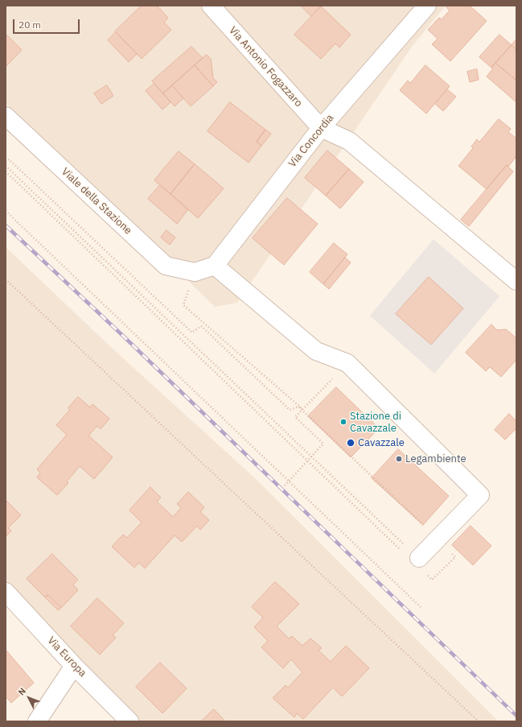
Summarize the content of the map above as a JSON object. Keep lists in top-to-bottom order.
{
  "streets": {
    "street": [
      "Via Antonio Fogazzaro",
      "Via Concordia",
      "Viale della Stazione",
      "Via Europa"
    ]
  },
  "crossings": [
    ["Via Antonio Fogazzaro", "Via Concordia"]
  ],
  "places": ["Stazione di Cavazzale", "Cavazzale", "Legambiente"],
  "scale_bar": "20 m",
  "north": "top left"
}
